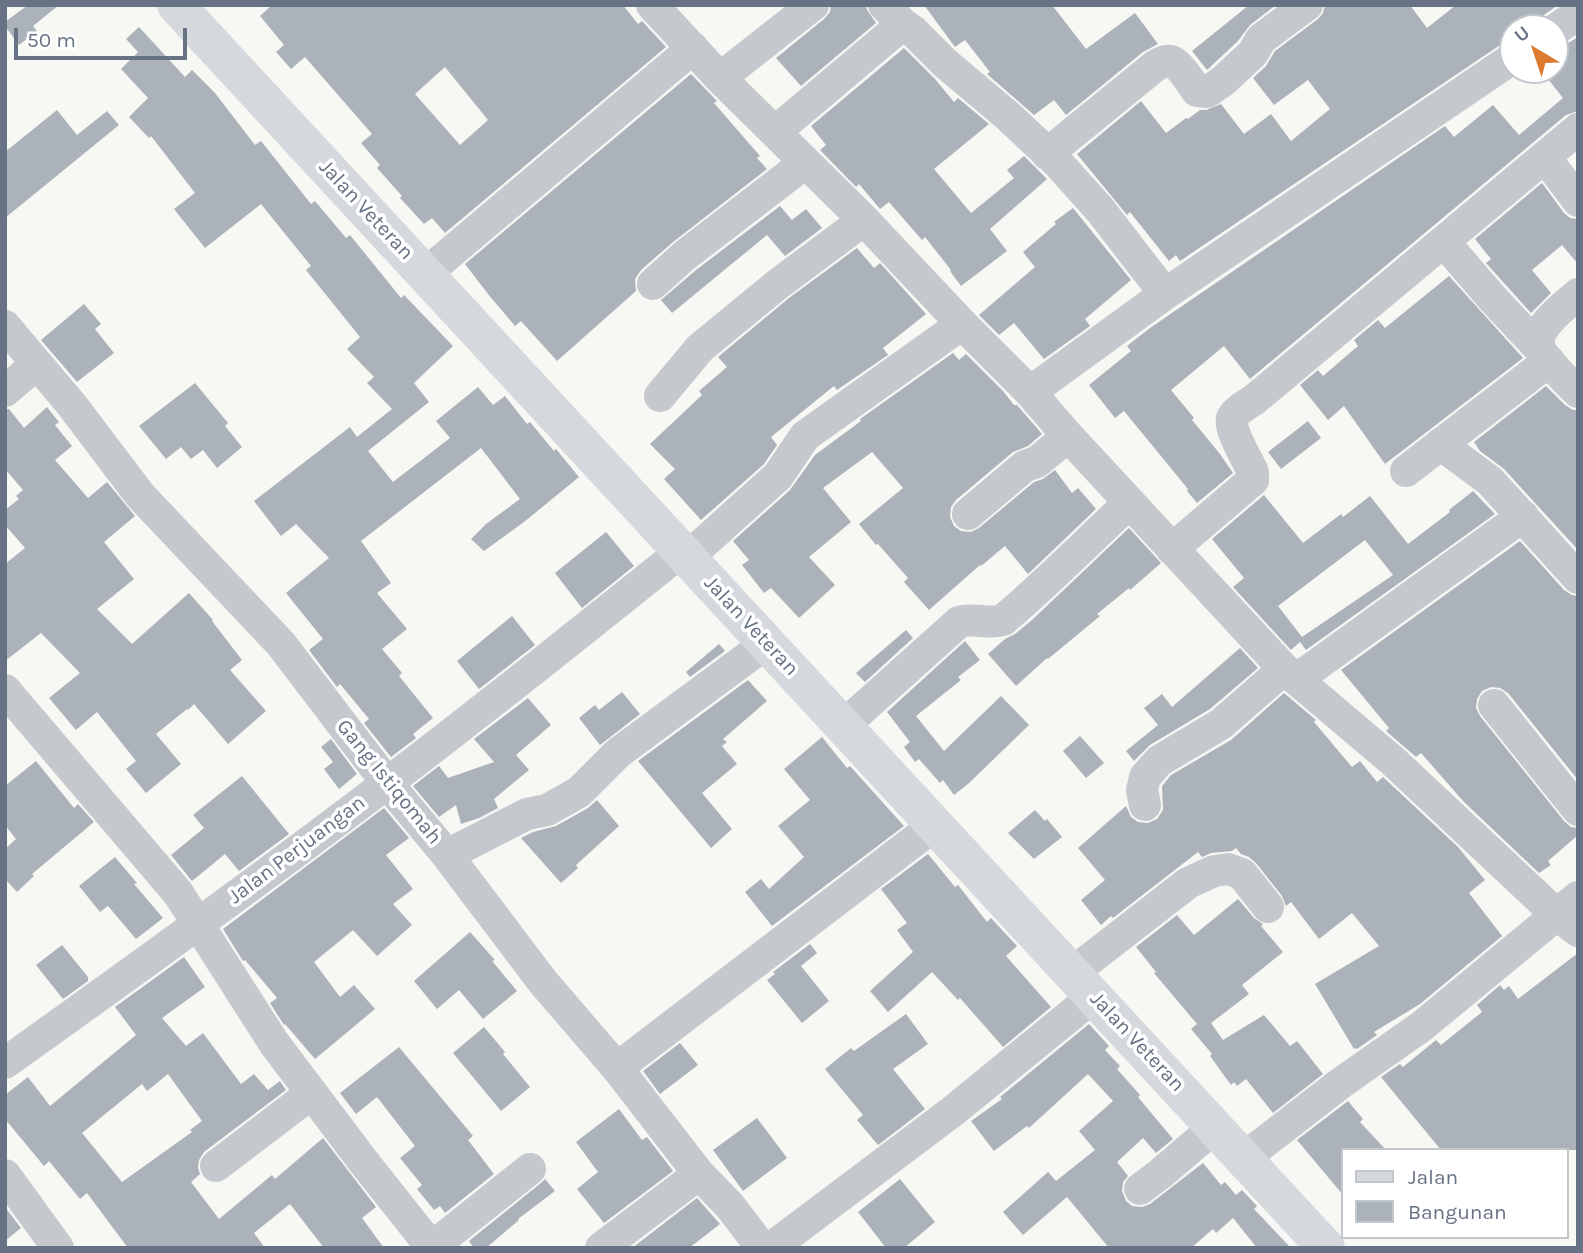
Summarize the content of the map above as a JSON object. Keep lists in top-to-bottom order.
{
  "streets": {
    "main road": ["Jalan Veteran"],
    "street": ["Gang Istiqomah", "Jalan Perjuangan"]
  },
  "crossings": [
    ["Jalan Veteran", "Jalan Perjuangan"],
    ["Gang Istiqomah", "Jalan Perjuangan"]
  ],
  "legend": ["Jalan", "Bangunan"],
  "scale_bar": "50 m",
  "north": "top left"
}
